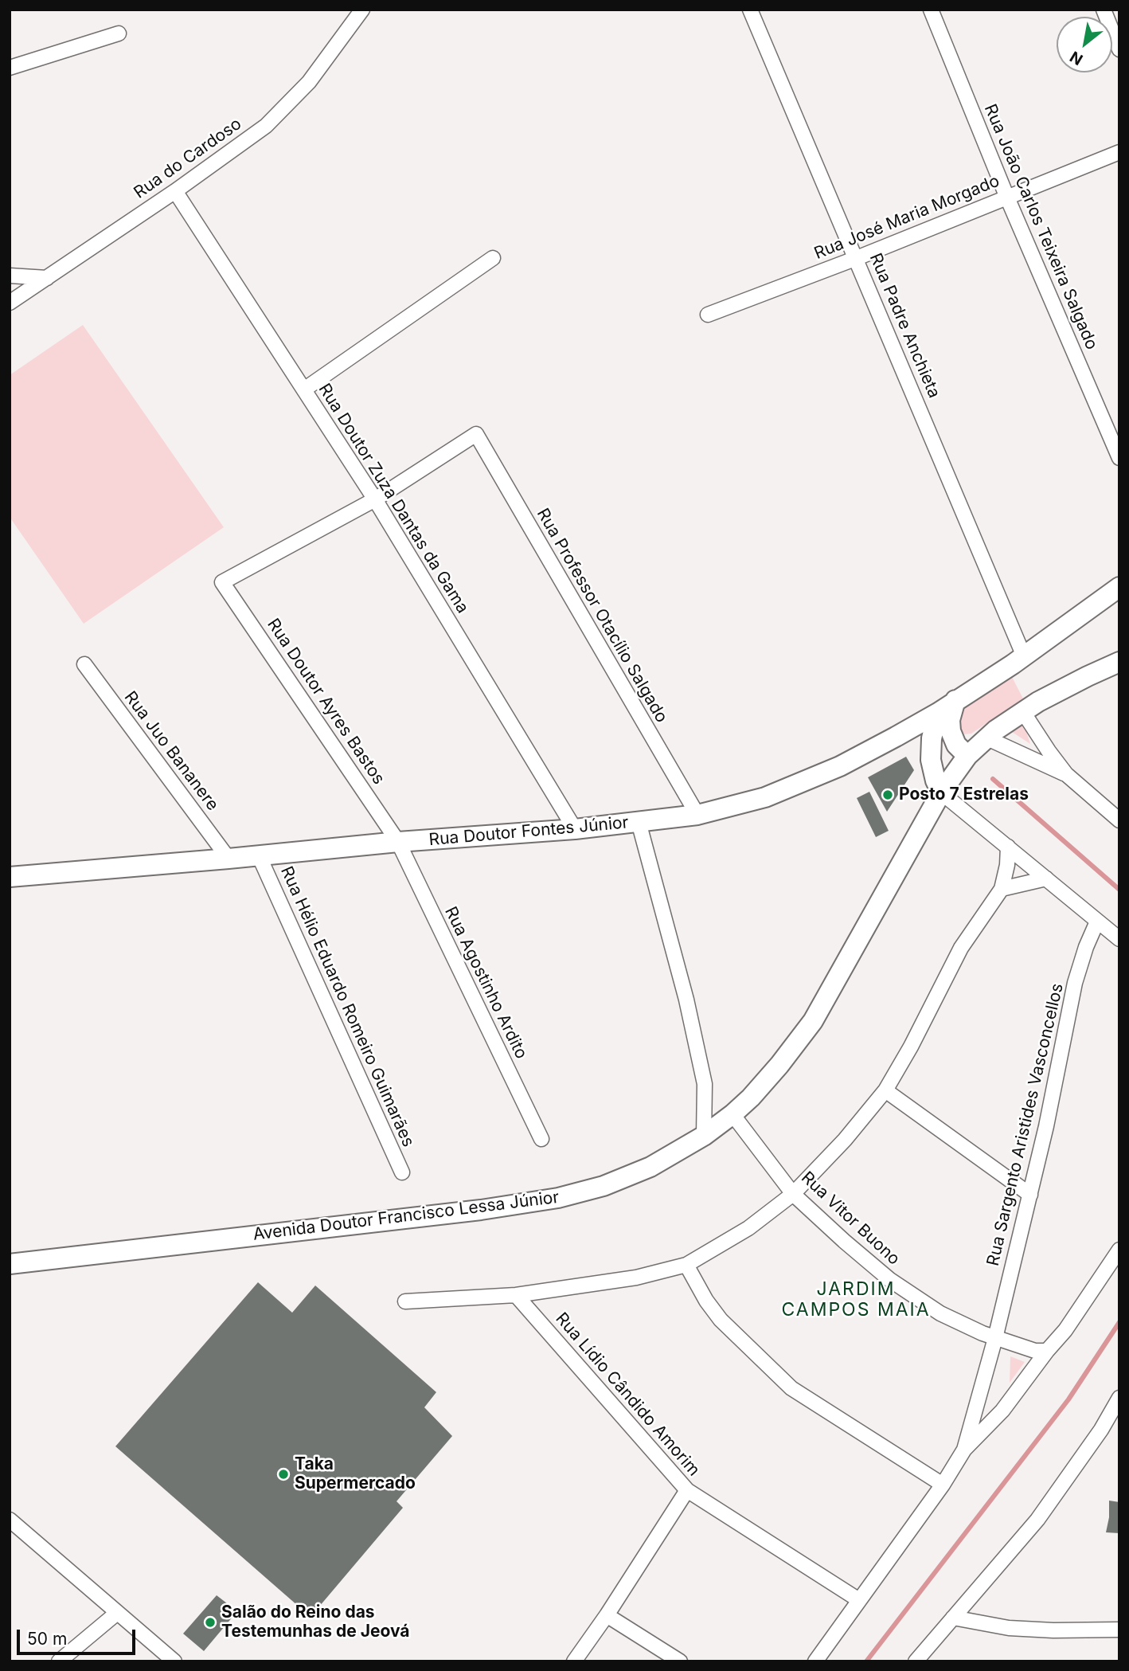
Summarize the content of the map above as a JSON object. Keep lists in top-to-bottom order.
{
  "streets": {
    "street": [
      "Rua do Cardoso",
      "Rua José Maria Morgado",
      "Rua João Carlos Teixeira Salgado",
      "Rua Padre Anchieta",
      "Rua Doutor Zuza Dantas da Gama",
      "Rua Professor Otacílio Salgado",
      "Rua Doutor Ayres Bastos",
      "Rua Juo Bananere",
      "Rua Doutor Fontes Júnior",
      "Rua Agostinho Ardito",
      "Rua Hélio Eduardo Romeiro Guimarães",
      "Rua Sargento Aristides Vasconcellos",
      "Avenida Doutor Francisco Lessa Júnior",
      "Rua Vitor Buono",
      "Rua Lídio Cândido Amorim"
    ]
  },
  "crossings": [
    ["Rua do Cardoso", "Rua Doutor Zuza Dantas da Gama"],
    ["Rua José Maria Morgado", "Rua João Carlos Teixeira Salgado"],
    ["Rua José Maria Morgado", "Rua Padre Anchieta"],
    ["Rua Padre Anchieta", "Rua Doutor Fontes Júnior"],
    ["Rua Doutor Zuza Dantas da Gama", "Rua Professor Otacílio Salgado"],
    ["Rua Doutor Zuza Dantas da Gama", "Rua Doutor Ayres Bastos"],
    ["Rua Doutor Zuza Dantas da Gama", "Rua Doutor Fontes Júnior"],
    ["Rua Professor Otacílio Salgado", "Rua Doutor Ayres Bastos"],
    ["Rua Professor Otacílio Salgado", "Rua Doutor Fontes Júnior"],
    ["Rua Doutor Ayres Bastos", "Rua Doutor Fontes Júnior"],
    ["Rua Doutor Ayres Bastos", "Rua Agostinho Ardito"],
    ["Rua Juo Bananere", "Rua Doutor Fontes Júnior"],
    ["Rua Doutor Fontes Júnior", "Rua Agostinho Ardito"],
    ["Rua Doutor Fontes Júnior", "Rua Hélio Eduardo Romeiro Guimarães"],
    ["Rua Sargento Aristides Vasconcellos", "Rua Vitor Buono"],
    ["Rua Sargento Aristides Vasconcellos", "Rua Lídio Cândido Amorim"],
    ["Avenida Doutor Francisco Lessa Júnior", "Rua Vitor Buono"]
  ],
  "districts": ["JARDIM CAMPOS MAIA"],
  "places": ["Posto 7 Estrelas", "Taka Supermercado", "Salão do Reino das Testemunhas de Jeová"],
  "scale_bar": "50 m",
  "north": "bottom left"
}
